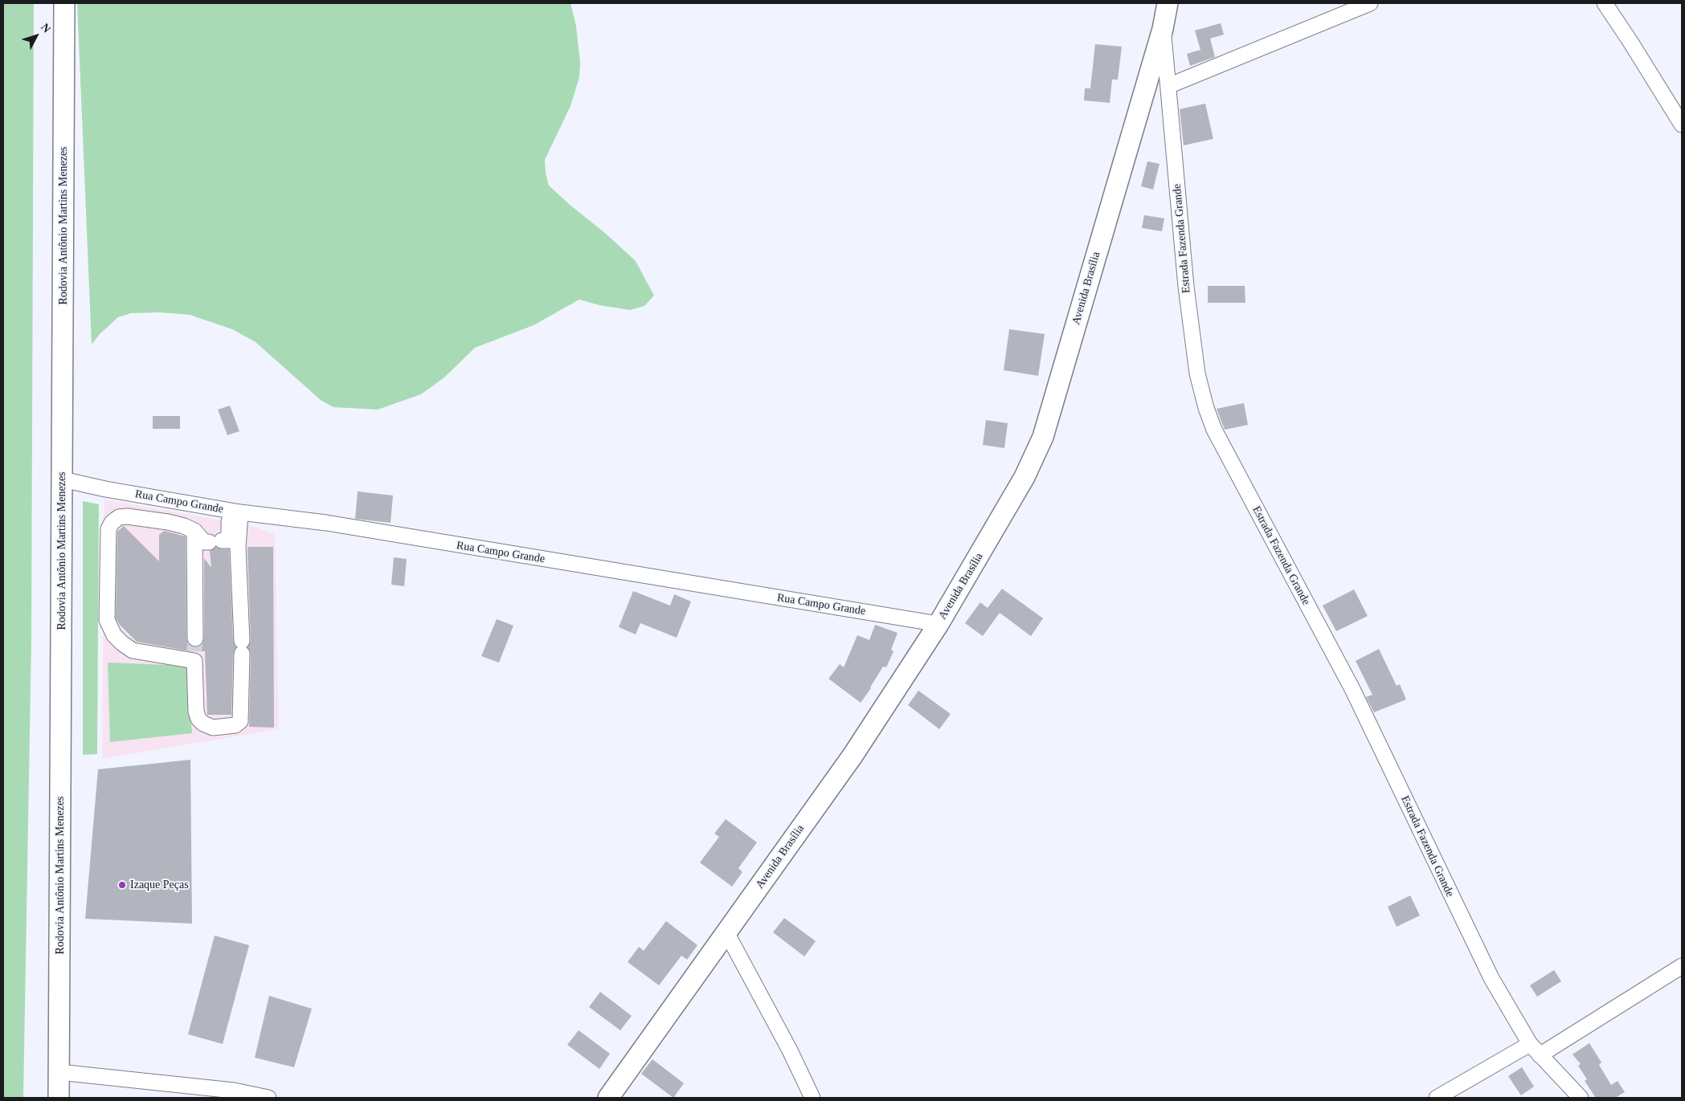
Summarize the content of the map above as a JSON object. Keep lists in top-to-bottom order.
{
  "streets": {
    "main road": ["Rodovia Antônio Martins Menezes", "Avenida Brasília"],
    "street": ["Estrada Fazenda Grande", "Rua Campo Grande"]
  },
  "crossings": [
    ["Rodovia Antônio Martins Menezes", "Rua Campo Grande"],
    ["Estrada Fazenda Grande", "Avenida Brasília"],
    ["Avenida Brasília", "Rua Campo Grande"]
  ],
  "places": ["Izaque Peças"],
  "north": "top right"
}
